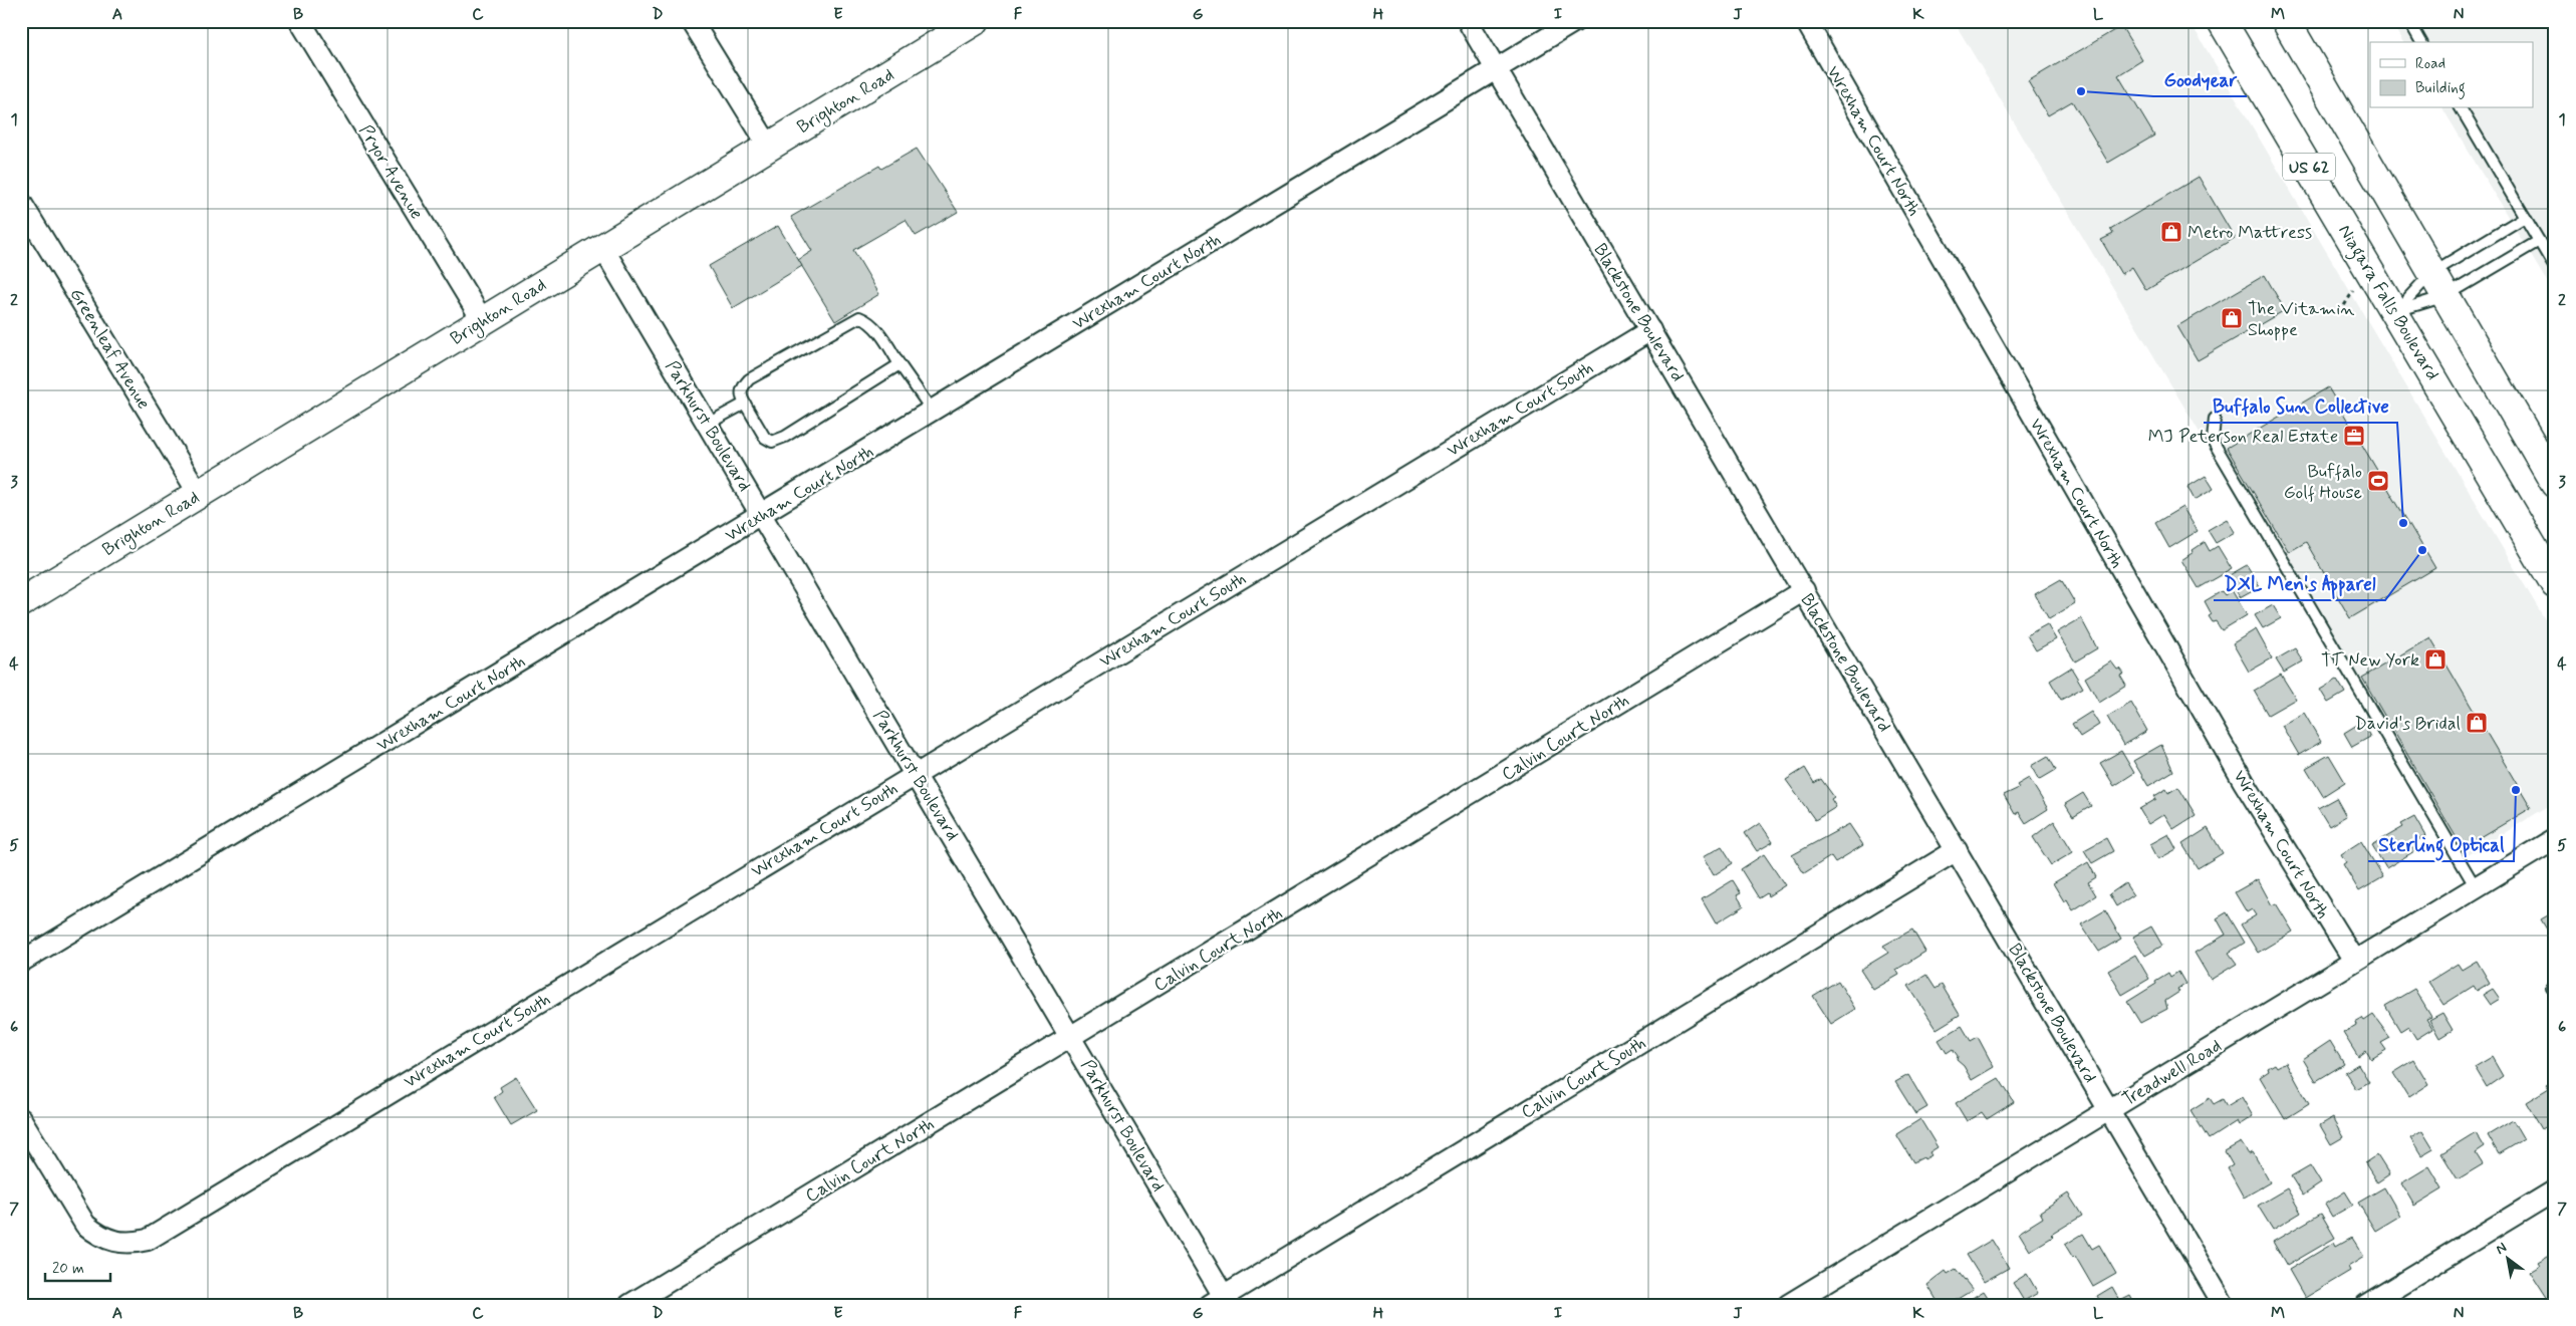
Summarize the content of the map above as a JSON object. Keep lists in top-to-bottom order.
{
  "streets": {
    "main road": ["Brighton Road", "US 62", "Niagara Falls Boulevard"],
    "street": [
      "Wrexham Court North",
      "Pryor Avenue",
      "Blackstone Boulevard",
      "Greenleaf Avenue",
      "Wrexham Court South",
      "Parkhurst Boulevard",
      "Calvin Court North",
      "Treadwell Road",
      "Calvin Court South"
    ]
  },
  "crossings": [
    ["Brighton Road", "Pryor Avenue"],
    ["Brighton Road", "Greenleaf Avenue"],
    ["Brighton Road", "Parkhurst Boulevard"],
    ["Wrexham Court North", "Blackstone Boulevard"],
    ["Wrexham Court North", "Parkhurst Boulevard"],
    ["Wrexham Court North", "Treadwell Road"],
    ["Blackstone Boulevard", "Wrexham Court South"],
    ["Blackstone Boulevard", "Calvin Court North"],
    ["Blackstone Boulevard", "Treadwell Road"],
    ["Blackstone Boulevard", "Calvin Court South"],
    ["Wrexham Court South", "Parkhurst Boulevard"],
    ["Parkhurst Boulevard", "Calvin Court North"],
    ["Parkhurst Boulevard", "Calvin Court South"]
  ],
  "places": {
    "other": [
      "Goodyear",
      "Buffalo Sun Collective",
      "DXL Men's Apparel",
      "Sterling Optical"
    ],
    "shop": [
      "Metro Mattress",
      "The Vitamin Shoppe",
      "TT New York",
      "David's Bridal"
    ],
    "office": ["MJ Peterson Real Estate"],
    "sports": ["Buffalo Golf House"]
  },
  "legend": ["Road", "Building"],
  "scale_bar": "20 m",
  "north": "top left",
  "grid": {
    "columns": [
      "A",
      "B",
      "C",
      "D",
      "E",
      "F",
      "G",
      "H",
      "I",
      "J",
      "K",
      "L",
      "M",
      "N"
    ],
    "rows": [
      "1",
      "2",
      "3",
      "4",
      "5",
      "6",
      "7"
    ]
  }
}
